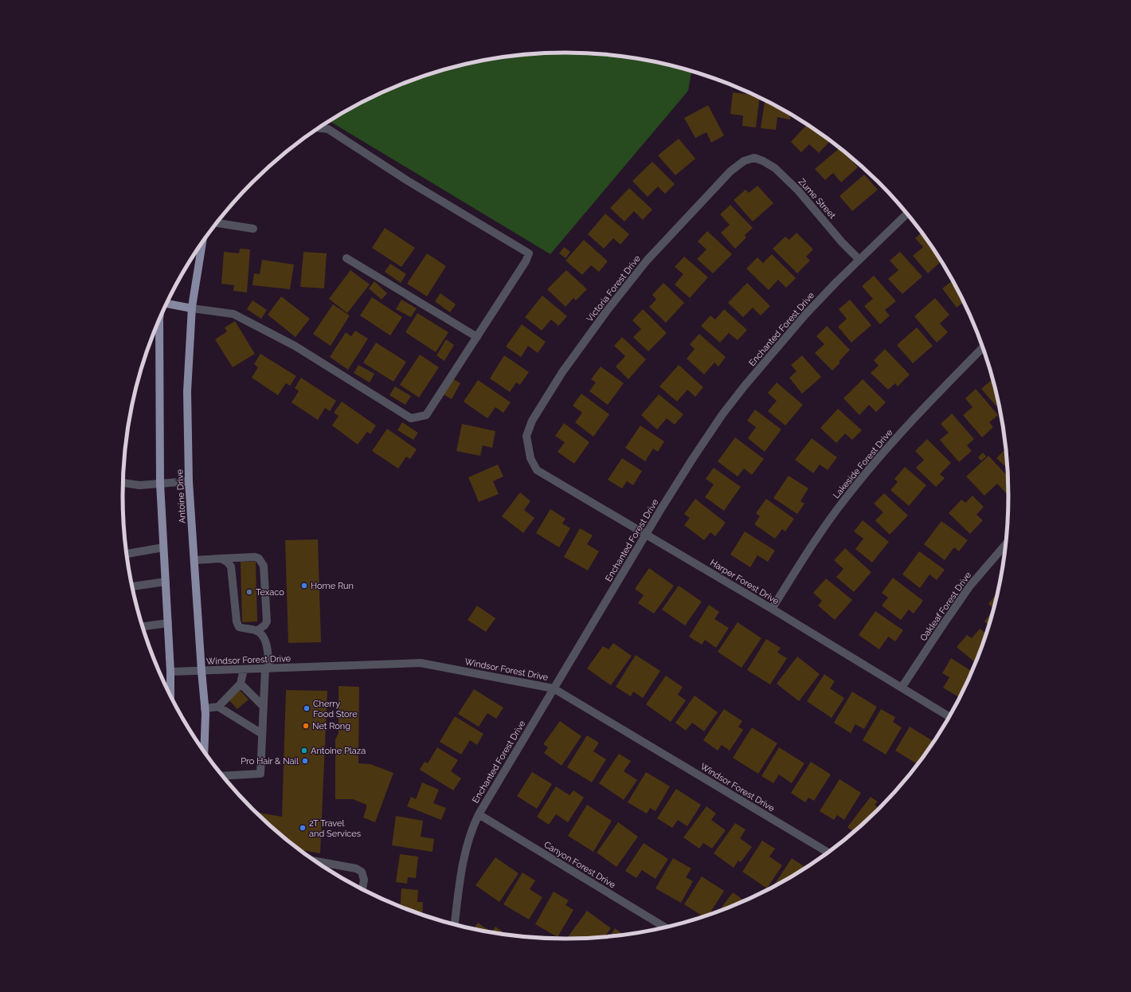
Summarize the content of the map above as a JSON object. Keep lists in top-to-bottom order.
{
  "streets": {
    "main road": ["Antoine Drive"],
    "street": [
      "Zume Street",
      "Victoria Forest Drive",
      "Enchanted Forest Drive",
      "Lakeside Forest Drive",
      "Harper Forest Drive",
      "Oakleaf Forest Drive",
      "Windsor Forest Drive",
      "Canyon Forest Drive"
    ]
  },
  "crossings": [
    ["Zume Street", "Victoria Forest Drive"],
    ["Zume Street", "Enchanted Forest Drive"],
    ["Victoria Forest Drive", "Harper Forest Drive"],
    ["Enchanted Forest Drive", "Harper Forest Drive"],
    ["Enchanted Forest Drive", "Windsor Forest Drive"],
    ["Enchanted Forest Drive", "Canyon Forest Drive"],
    ["Lakeside Forest Drive", "Harper Forest Drive"],
    ["Antoine Drive", "Windsor Forest Drive"],
    ["Harper Forest Drive", "Oakleaf Forest Drive"]
  ],
  "places": [
    "Home Run",
    "Texaco",
    "Cherry Food Store",
    "Net Rong",
    "Antoine Plaza",
    "Pro Hair & Nail",
    "2T Travel and Services"
  ]
}
